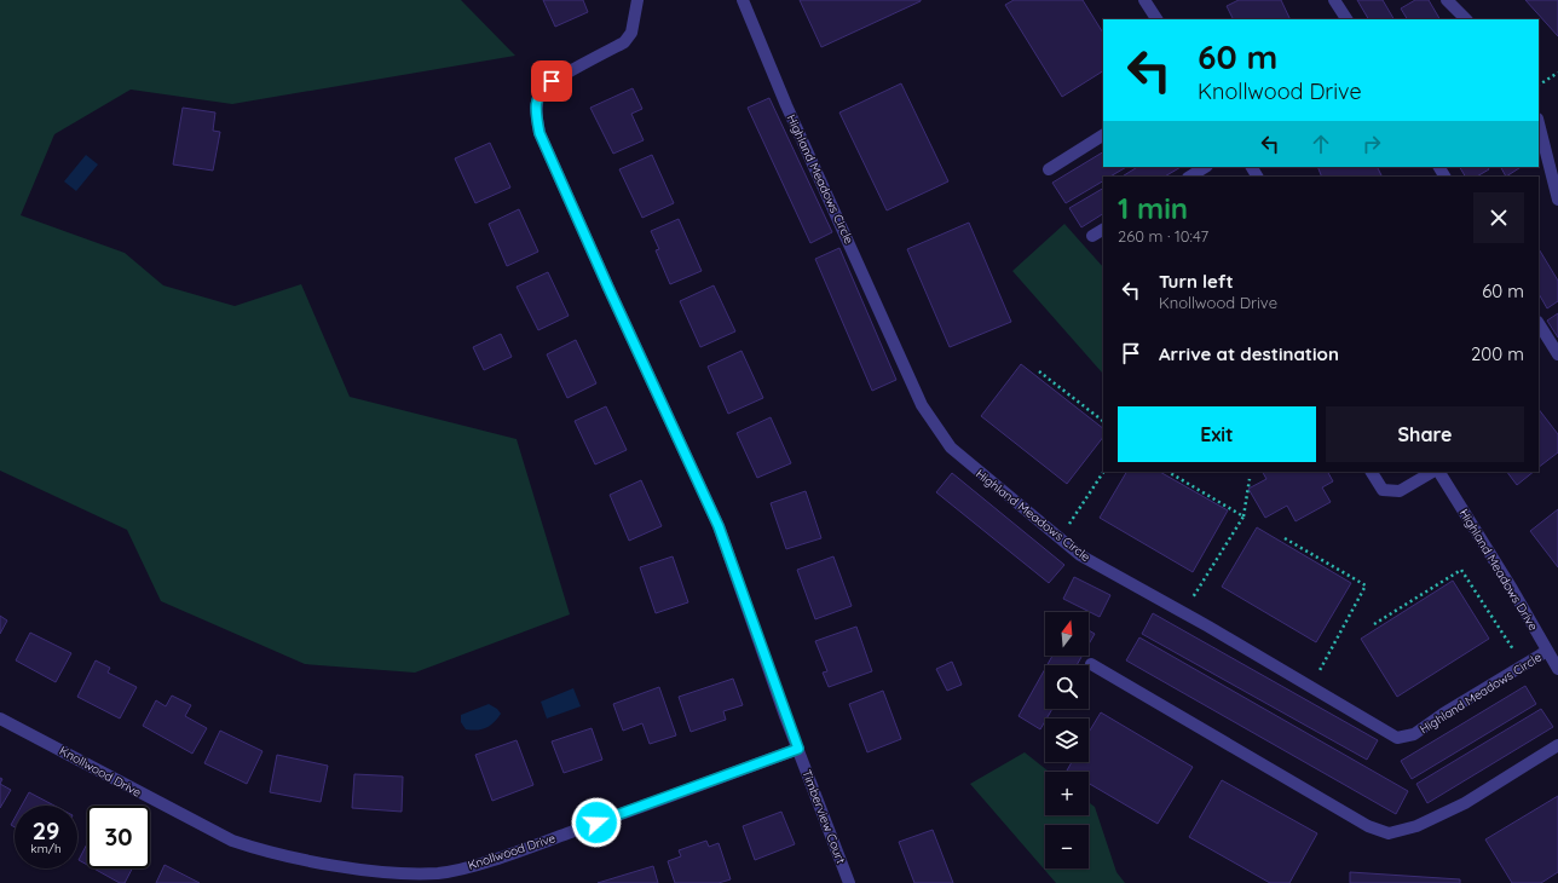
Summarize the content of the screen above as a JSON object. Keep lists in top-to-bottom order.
{
  "streets": {
    "street": [
      "Highland Meadows Circle",
      "Highland Meadows Drive",
      "Knollwood Drive",
      "Timberview Court"
    ]
  },
  "crossings": [
    ["Highland Meadows Circle", "Highland Meadows Drive"],
    ["Knollwood Drive", "Timberview Court"]
  ],
  "north": "top",
  "page": {
    "turn": ["60 m", "Knollwood Drive"],
    "heading": ["1 min", "260 m · 10:47"],
    "list": [
      {
        "name": "Turn left",
        "note": "Knollwood Drive",
        "value": "60 m"
      },
      {
        "name": "Arrive at destination",
        "value": "200 m"
      }
    ],
    "buttons": ["Exit", "Share"],
    "map_buttons": ["+", "−"],
    "speed": "29 km/h",
    "limit": "30"
  }
}
